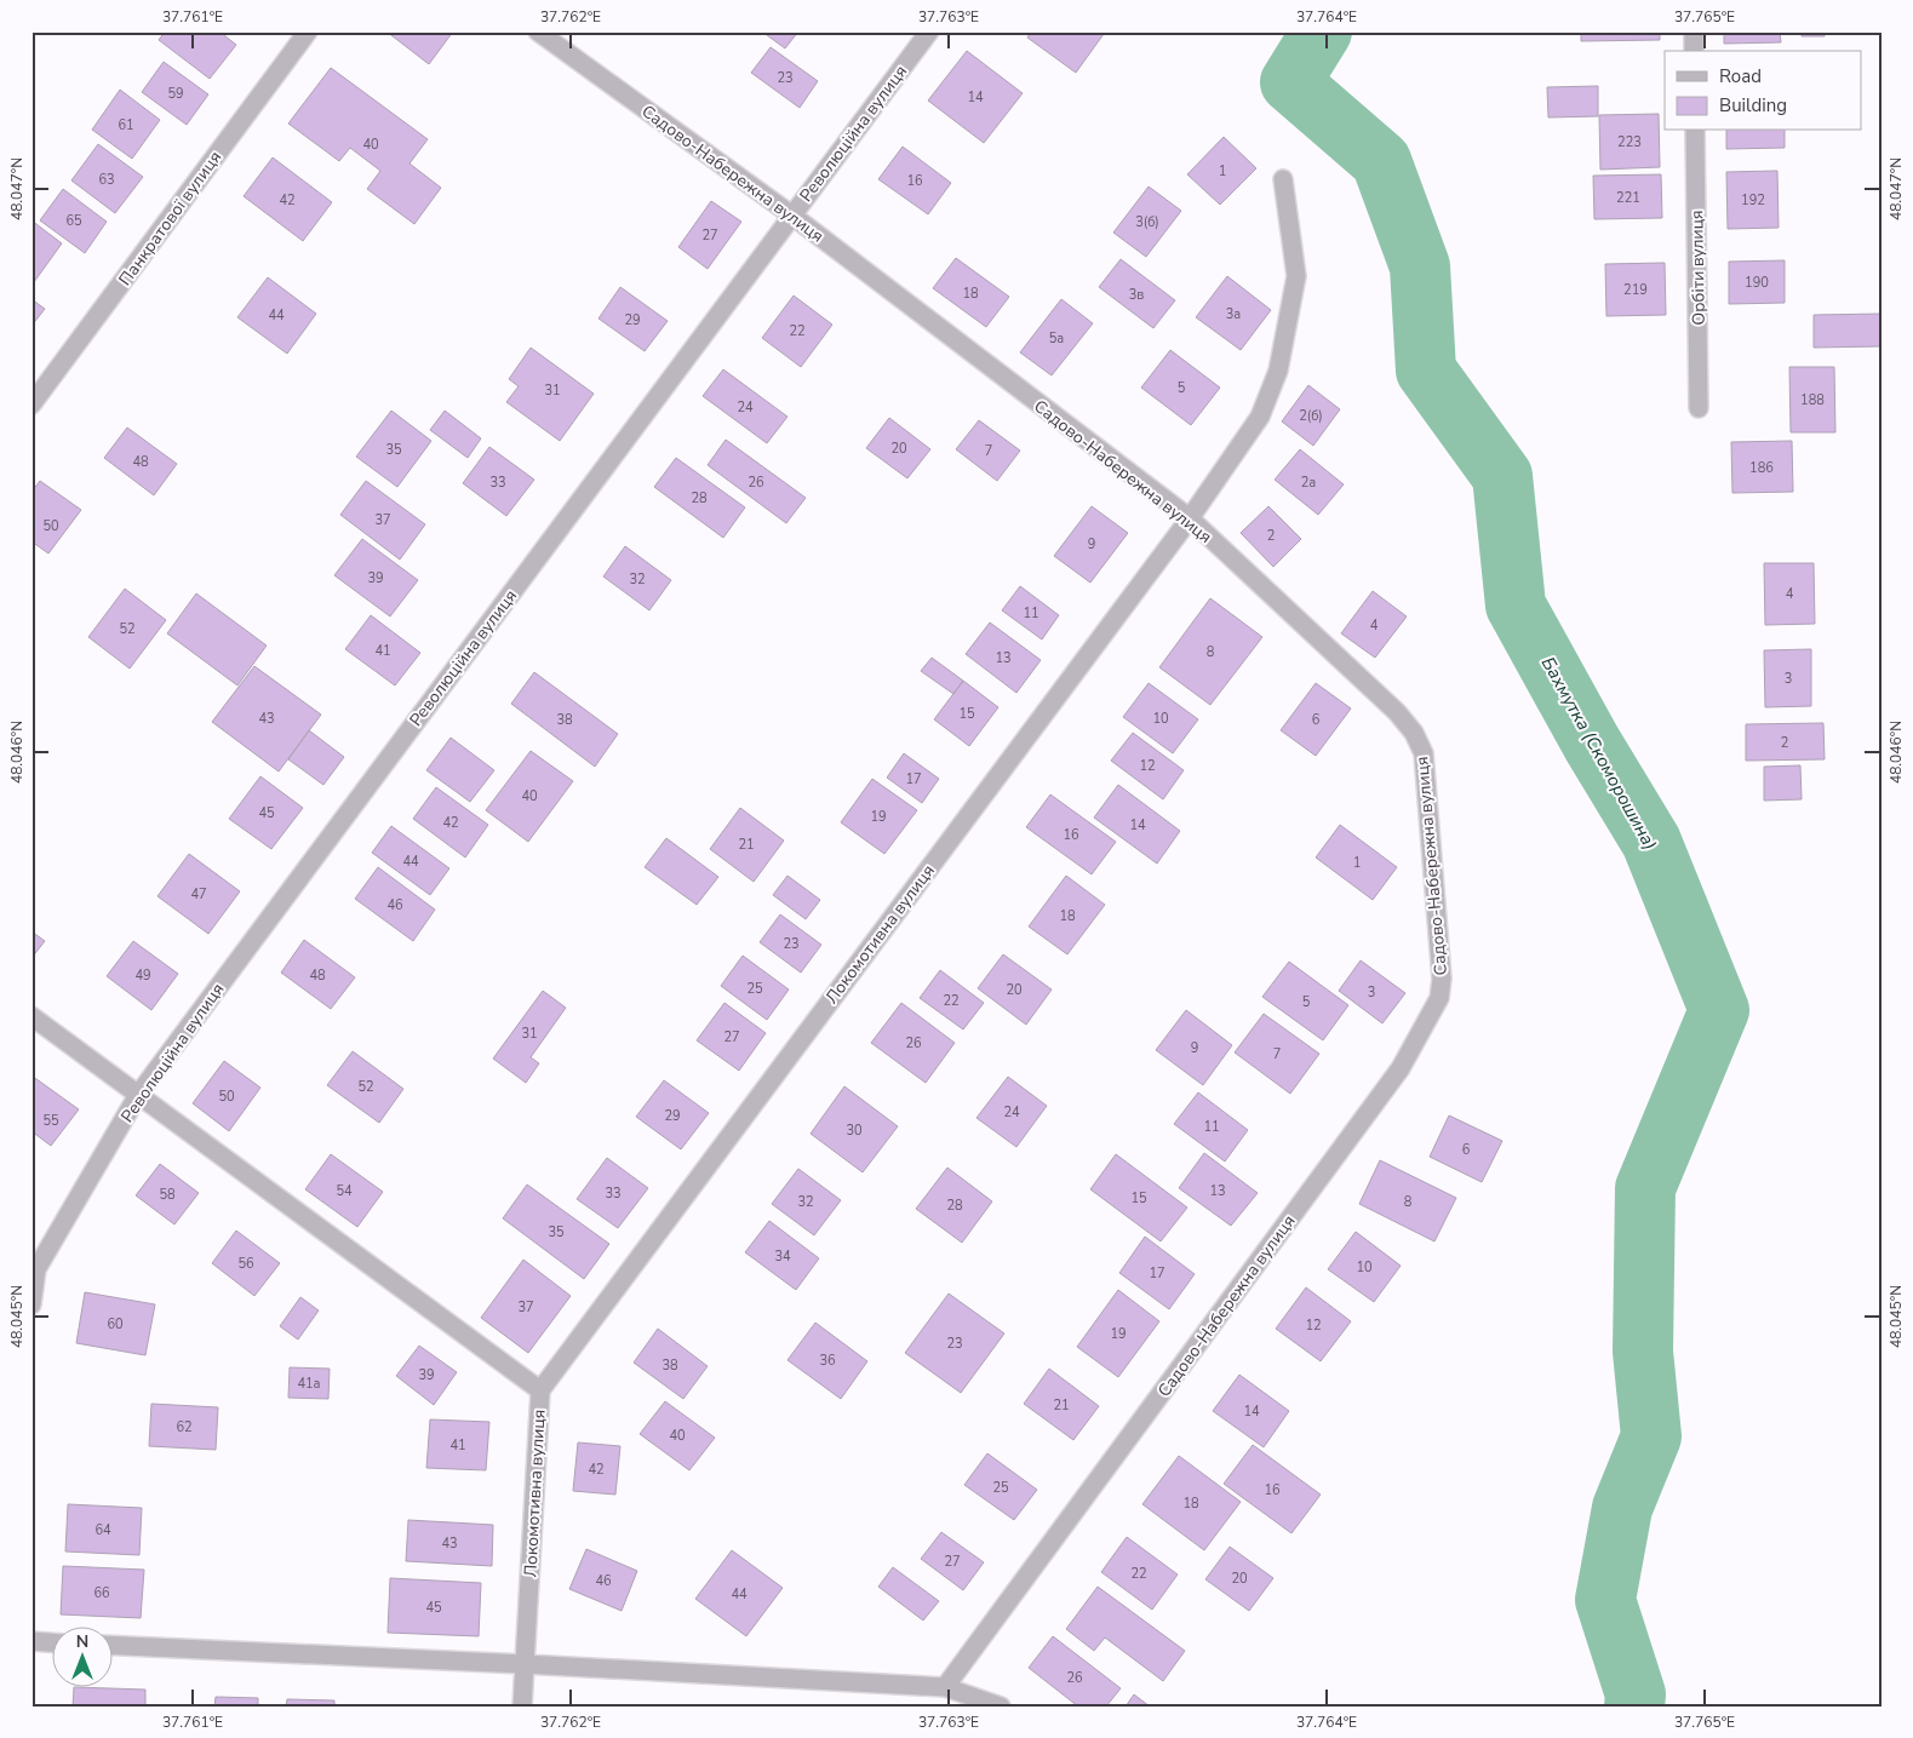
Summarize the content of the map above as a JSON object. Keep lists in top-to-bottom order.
{
  "streets": {
    "street": [
      "Революційна вулиця",
      "Садово-Набережна вулиця",
      "Панкратової вулиця",
      "Орбіти вулиця",
      "Локомотивна вулиця"
    ]
  },
  "crossings": [
    ["Революційна вулиця", "Садово-Набережна вулиця"],
    ["Садово-Набережна вулиця", "Локомотивна вулиця"]
  ],
  "water": ["Бахмутка (Скоморошина)"],
  "house_numbers": [
    "23",
    "59",
    "14",
    "61",
    "223",
    "40",
    "1",
    "63",
    "16",
    "221",
    "42",
    "192",
    "65",
    "3(б)",
    "27",
    "190",
    "219",
    "18",
    "3в",
    "3а",
    "44",
    "29",
    "22",
    "5а",
    "5",
    "31",
    "188",
    "24",
    "2(б)",
    "20",
    "35",
    "7",
    "48",
    "186",
    "33",
    "26",
    "2а",
    "28",
    "37",
    "50",
    "2",
    "9",
    "39",
    "32",
    "4",
    "11",
    "4",
    "52",
    "41",
    "8",
    "13",
    "3",
    "15",
    "43",
    "10",
    "38",
    "6",
    "2",
    "12",
    "17",
    "40",
    "45",
    "19",
    "42",
    "14",
    "16",
    "21",
    "44",
    "1",
    "47",
    "46",
    "18",
    "23",
    "49",
    "48",
    "25",
    "20",
    "3",
    "22",
    "5",
    "31",
    "27",
    "26",
    "9",
    "7",
    "52",
    "50",
    "24",
    "29",
    "55",
    "11",
    "30",
    "6",
    "54",
    "13",
    "33",
    "58",
    "15",
    "32",
    "8",
    "28",
    "35",
    "34",
    "56",
    "10",
    "17",
    "37",
    "60",
    "12",
    "19",
    "23",
    "36",
    "38",
    "39",
    "41а",
    "21",
    "14",
    "62",
    "40",
    "41",
    "42",
    "25",
    "16",
    "18",
    "64",
    "43",
    "27",
    "22",
    "20",
    "46",
    "66",
    "44",
    "45",
    "26"
  ],
  "legend": ["Road", "Building"],
  "north": "top",
  "coordinates": [
    "37.761°E",
    "37.762°E",
    "37.763°E",
    "37.764°E",
    "37.765°E",
    "48.047°N",
    "48.046°N",
    "48.045°N"
  ]
}
